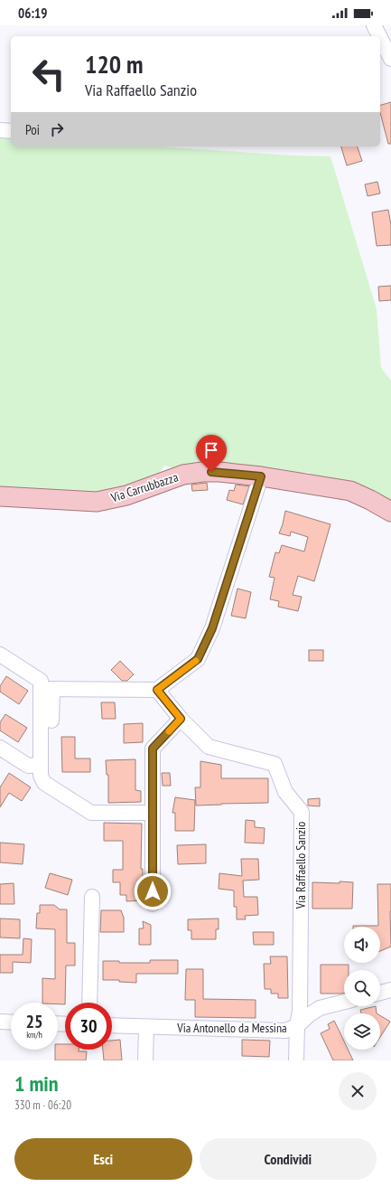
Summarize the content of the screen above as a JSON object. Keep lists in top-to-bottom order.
{
  "streets": {
    "main road": ["Via Carrubbazza"],
    "street": ["Via Raffaello Sanzio", "Via Antonello da Messina"]
  },
  "crossings": [
    ["Via Raffaello Sanzio", "Via Antonello da Messina"]
  ],
  "page": {
    "status": "06:19",
    "turn": ["120 m", "Via Raffaello Sanzio"],
    "then": "Poi",
    "speed": "25 km/h",
    "limit": "30",
    "heading": ["1 min", "330 m · 06:20"],
    "buttons": ["Esci", "Condividi"]
  }
}
